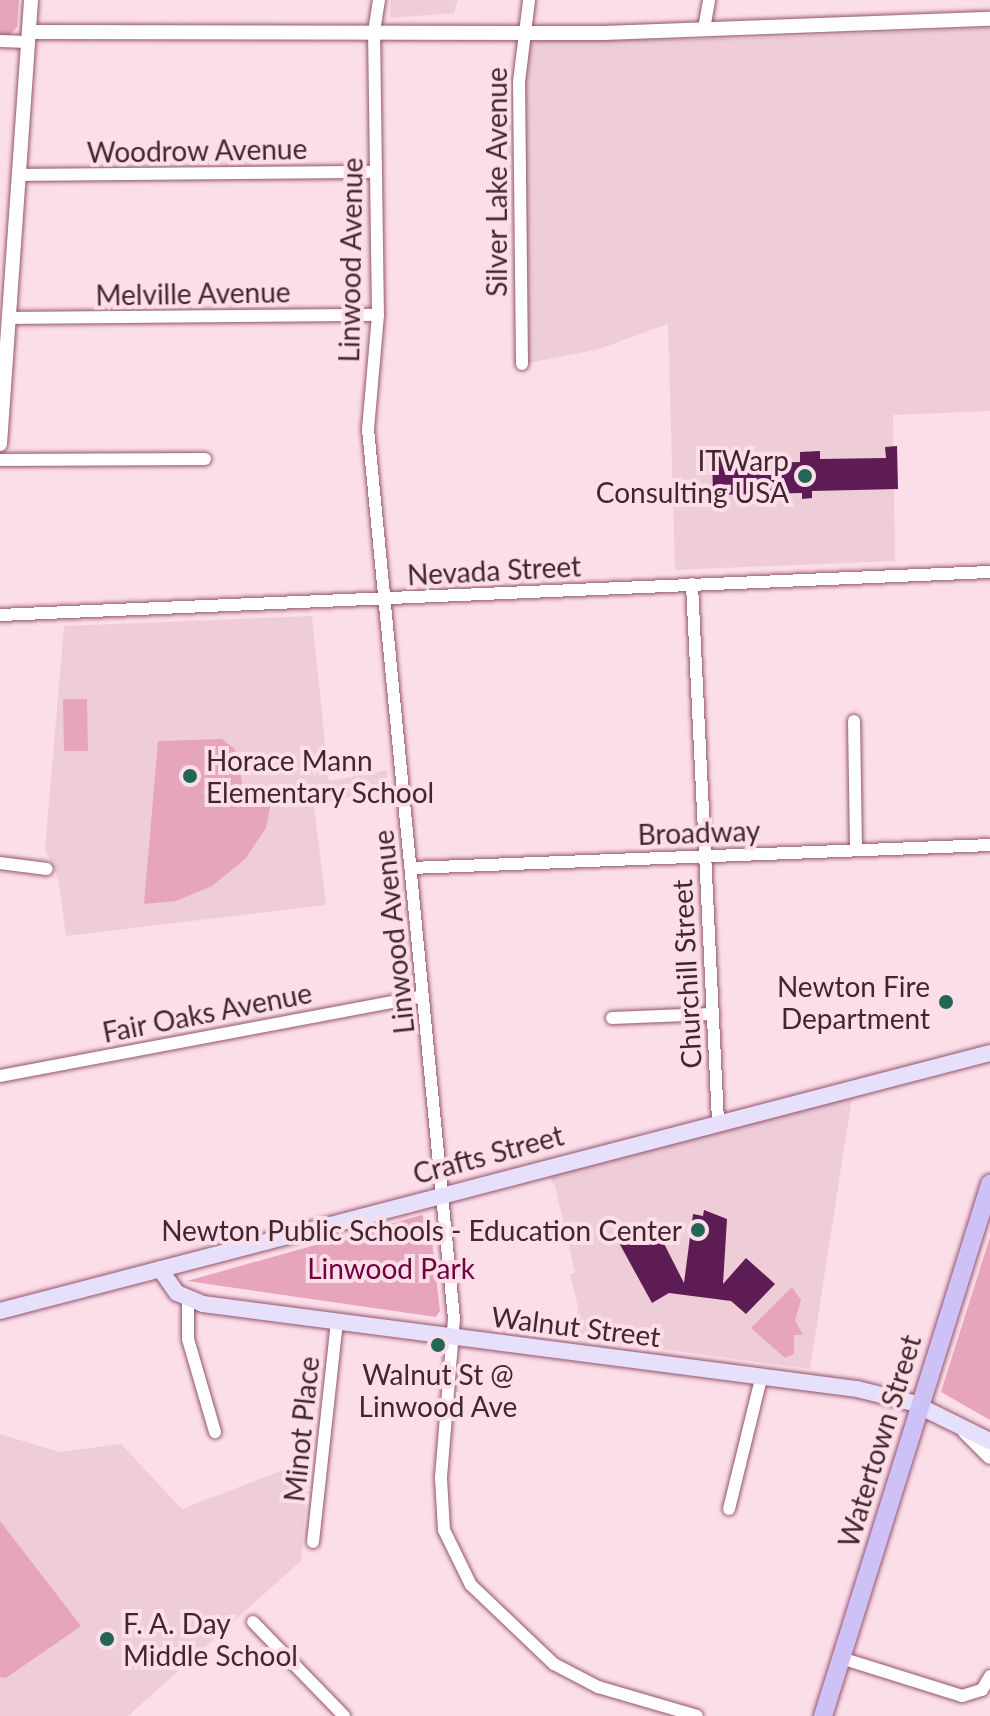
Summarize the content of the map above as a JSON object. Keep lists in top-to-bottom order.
{
  "streets": {
    "main road": ["Crafts Street", "Walnut Street", "Watertown Street"],
    "street": [
      "Woodrow Avenue",
      "Silver Lake Avenue",
      "Linwood Avenue",
      "Melville Avenue",
      "Nevada Street",
      "Broadway",
      "Churchill Street",
      "Fair Oaks Avenue",
      "Minot Place"
    ]
  },
  "crossings": [
    ["Woodrow Avenue", "Linwood Avenue"],
    ["Linwood Avenue", "Melville Avenue"],
    ["Linwood Avenue", "Nevada Street"],
    ["Linwood Avenue", "Broadway"],
    ["Linwood Avenue", "Fair Oaks Avenue"],
    ["Linwood Avenue", "Crafts Street"],
    ["Linwood Avenue", "Walnut Street"],
    ["Nevada Street", "Churchill Street"],
    ["Broadway", "Churchill Street"],
    ["Churchill Street", "Crafts Street"],
    ["Walnut Street", "Minot Place"],
    ["Walnut Street", "Watertown Street"]
  ],
  "parks": ["Linwood Park"],
  "places": [
    "ITWarp Consulting USA",
    "Horace Mann Elementary School",
    "Newton Fire Department",
    "Newton Public Schools - Education Center",
    "Walnut St @ Linwood Ave",
    "F. A. Day Middle School"
  ]
}
